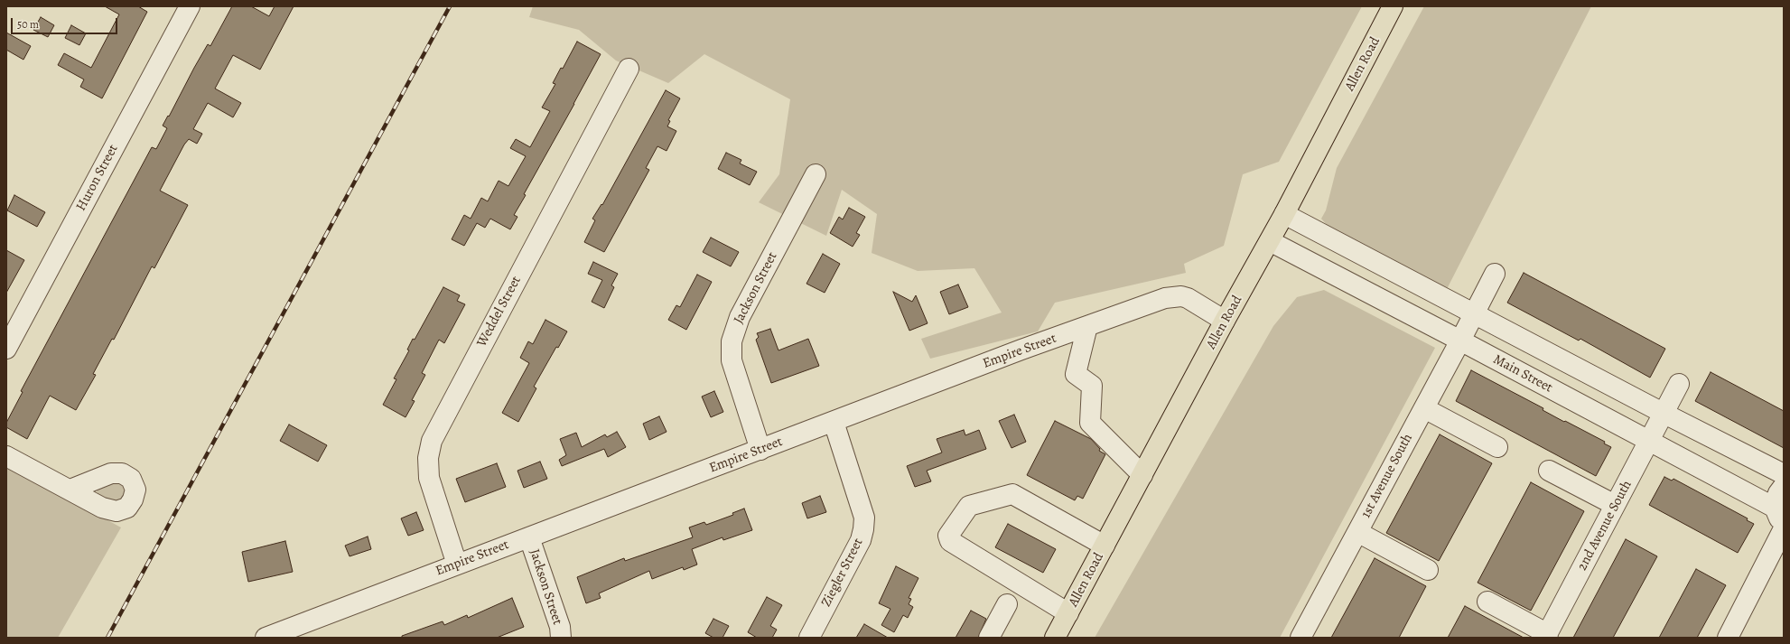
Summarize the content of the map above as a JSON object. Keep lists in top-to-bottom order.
{
  "streets": {
    "main road": ["Allen Road"],
    "street": [
      "Huron Street",
      "Jackson Street",
      "Weddel Street",
      "Empire Street",
      "Main Street",
      "1st Avenue South",
      "2nd Avenue South",
      "Ziegler Street"
    ]
  },
  "crossings": [
    ["Allen Road", "Empire Street"],
    ["Allen Road", "Main Street"],
    ["Jackson Street", "Empire Street"],
    ["Weddel Street", "Empire Street"],
    ["Empire Street", "Ziegler Street"],
    ["Main Street", "1st Avenue South"],
    ["Main Street", "2nd Avenue South"]
  ],
  "scale_bar": "50 m"
}
